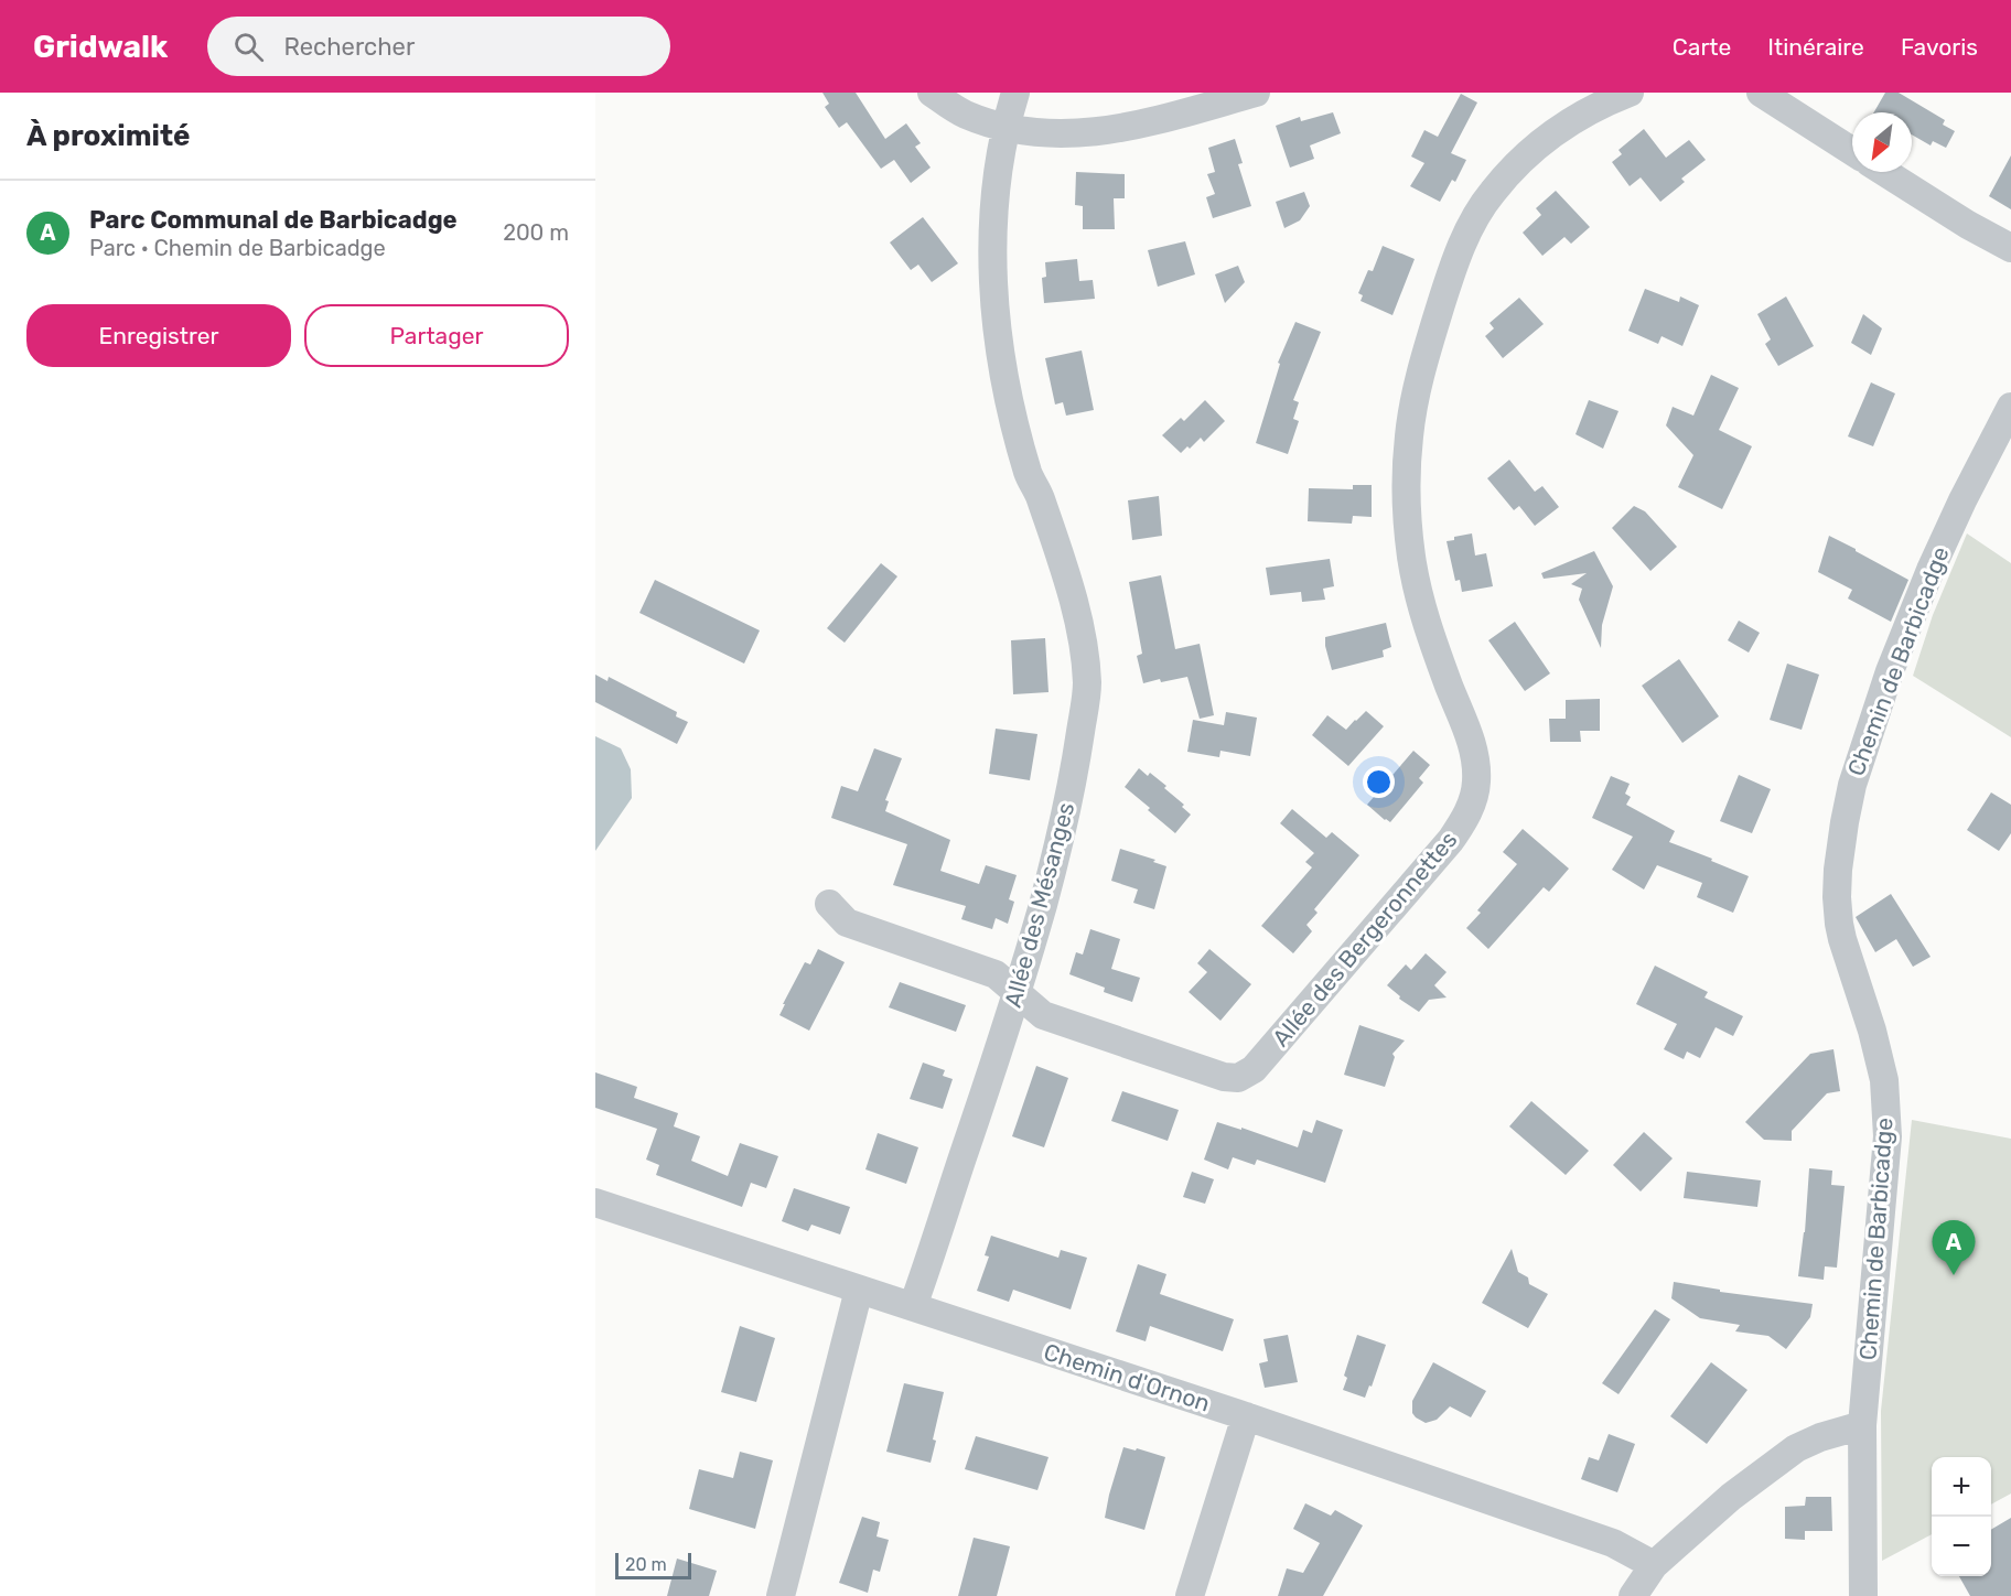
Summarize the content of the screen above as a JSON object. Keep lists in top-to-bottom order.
{
  "streets": {
    "street": [
      "Chemin de Barbicadge",
      "Allée des Mésanges",
      "Allée des Bergeronnettes",
      "Chemin d'Ornon"
    ]
  },
  "crossings": [
    ["Allée des Mésanges", "Allée des Bergeronnettes"],
    ["Allée des Mésanges", "Chemin d'Ornon"]
  ],
  "scale_bar": "20 m",
  "north": "bottom left",
  "page": {
    "header": "Gridwalk",
    "search": "Rechercher",
    "nav": ["Carte", "Itinéraire", "Favoris"],
    "heading": "À proximité",
    "list": [
      {
        "mark": "A",
        "name": "Parc Communal de Barbicadge",
        "note": "Parc · Chemin de Barbicadge",
        "value": "200 m"
      }
    ],
    "buttons": ["Enregistrer", "Partager"],
    "pins": "A",
    "map_buttons": ["+", "−"],
    "scale": "20 m"
  }
}
